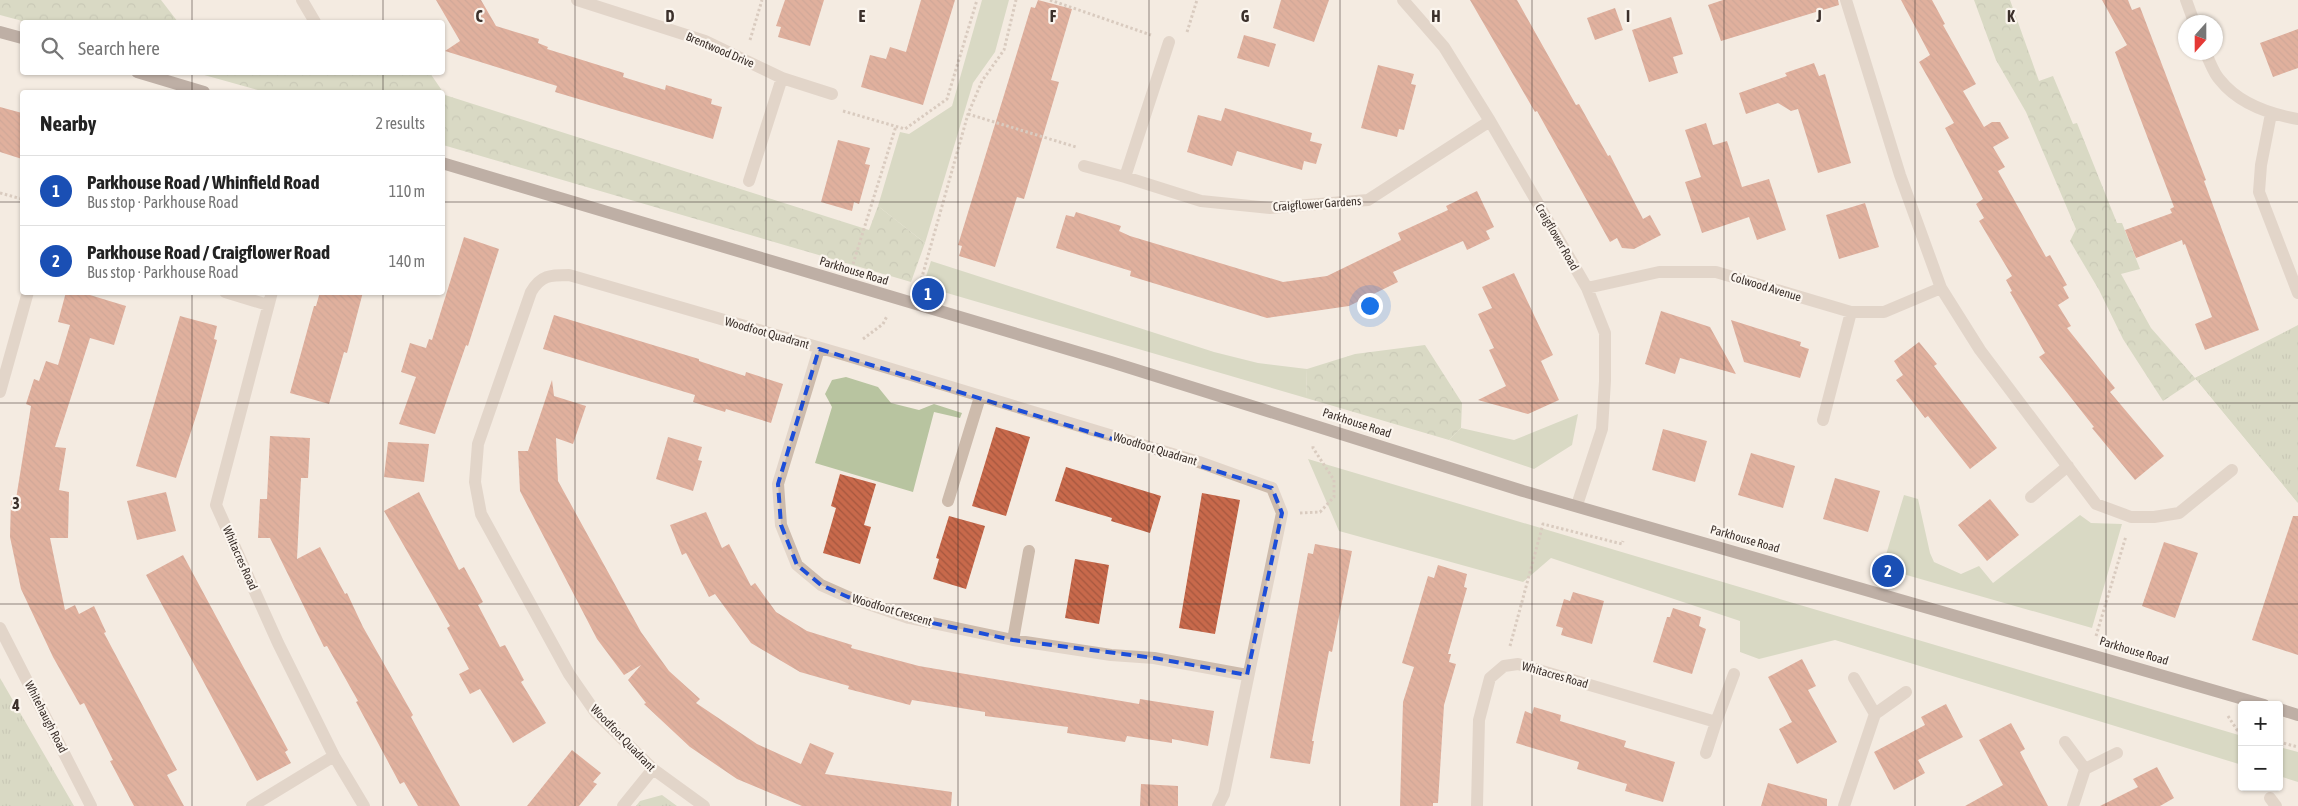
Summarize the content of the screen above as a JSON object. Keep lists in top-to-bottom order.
{
  "streets": {
    "main road": ["Parkhouse Road"],
    "street": [
      "Brentwood Drive",
      "Craigflower Gardens",
      "Craigflower Road",
      "Colwood Avenue",
      "Woodfoot Quadrant",
      "Whitacres Road",
      "Woodfoot Crescent",
      "Whitehaugh Road"
    ]
  },
  "crossings": [
    ["Craigflower Gardens", "Craigflower Road"],
    ["Craigflower Road", "Parkhouse Road"],
    ["Craigflower Road", "Colwood Avenue"],
    ["Woodfoot Quadrant", "Woodfoot Crescent"]
  ],
  "north": "bottom",
  "page": {
    "search": "Search here",
    "heading": ["Nearby", "2 results"],
    "list": [
      {
        "mark": "1",
        "name": "Parkhouse Road / Whinfield Road",
        "note": "Bus stop · Parkhouse Road",
        "value": "110 m"
      },
      {
        "mark": "2",
        "name": "Parkhouse Road / Craigflower Road",
        "note": "Bus stop · Parkhouse Road",
        "value": "140 m"
      }
    ],
    "pins": ["1", "2"],
    "map_buttons": ["+", "−"]
  },
  "grid": {
    "columns": [
      "C",
      "D",
      "E",
      "F",
      "G",
      "H",
      "I",
      "J",
      "K"
    ],
    "rows": ["3", "4"]
  }
}
